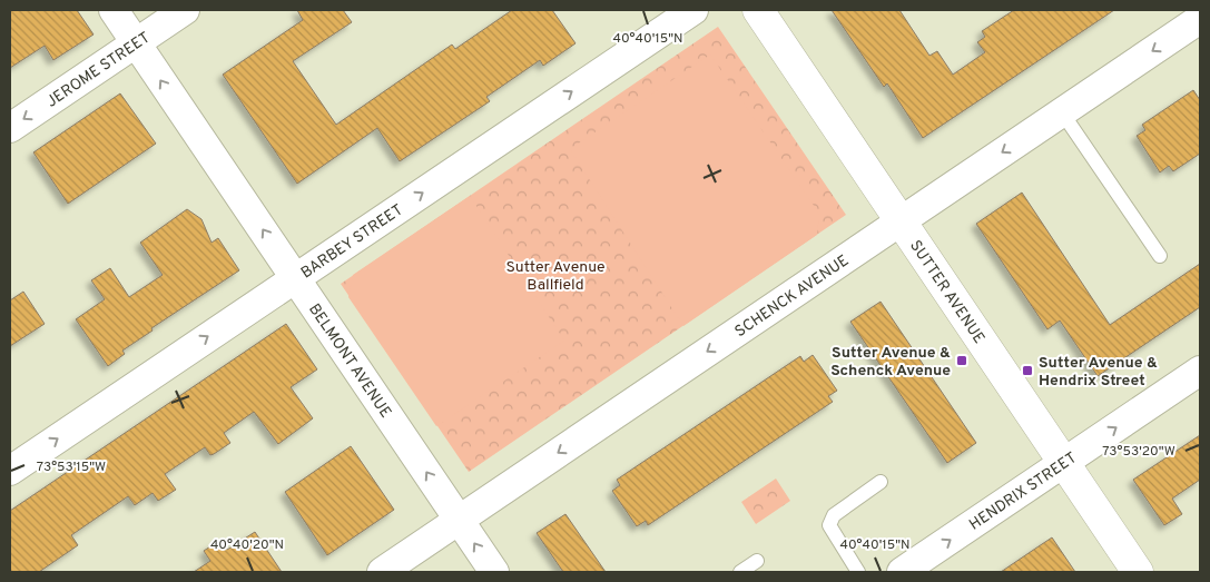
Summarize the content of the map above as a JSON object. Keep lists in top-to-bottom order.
{
  "streets": {
    "street": [
      "JEROME STREET",
      "BARBEY STREET",
      "SUTTER AVENUE",
      "SCHENCK AVENUE",
      "BELMONT AVENUE",
      "HENDRIX STREET"
    ]
  },
  "crossings": [
    ["JEROME STREET", "BELMONT AVENUE"],
    ["BARBEY STREET", "BELMONT AVENUE"],
    ["SUTTER AVENUE", "SCHENCK AVENUE"],
    ["SUTTER AVENUE", "HENDRIX STREET"],
    ["SCHENCK AVENUE", "BELMONT AVENUE"]
  ],
  "one_way": [
    "JEROME STREET",
    "BARBEY STREET",
    "SCHENCK AVENUE",
    "BELMONT AVENUE",
    "HENDRIX STREET"
  ],
  "parks": ["Sutter Avenue Ballfield"],
  "places": {
    "transit": ["Sutter Avenue & Schenck Avenue", "Sutter Avenue & Hendrix Street"]
  },
  "coordinates": [
    "40°40'15\"N",
    "73°53'20\"W",
    "73°53'15\"W",
    "40°40'20\"N"
  ]
}
